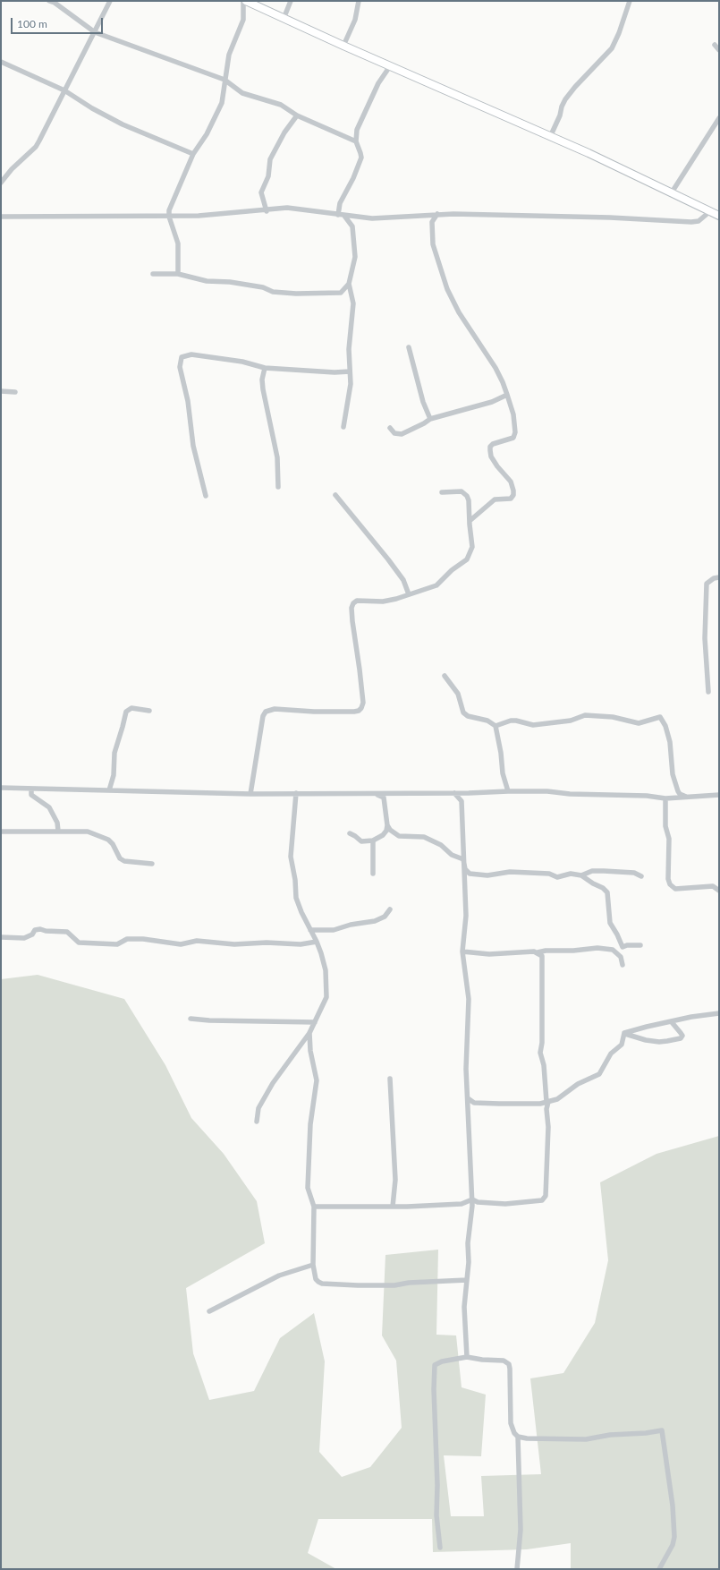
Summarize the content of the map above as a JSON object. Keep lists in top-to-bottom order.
{
  "scale_bar": "100 m"
}
